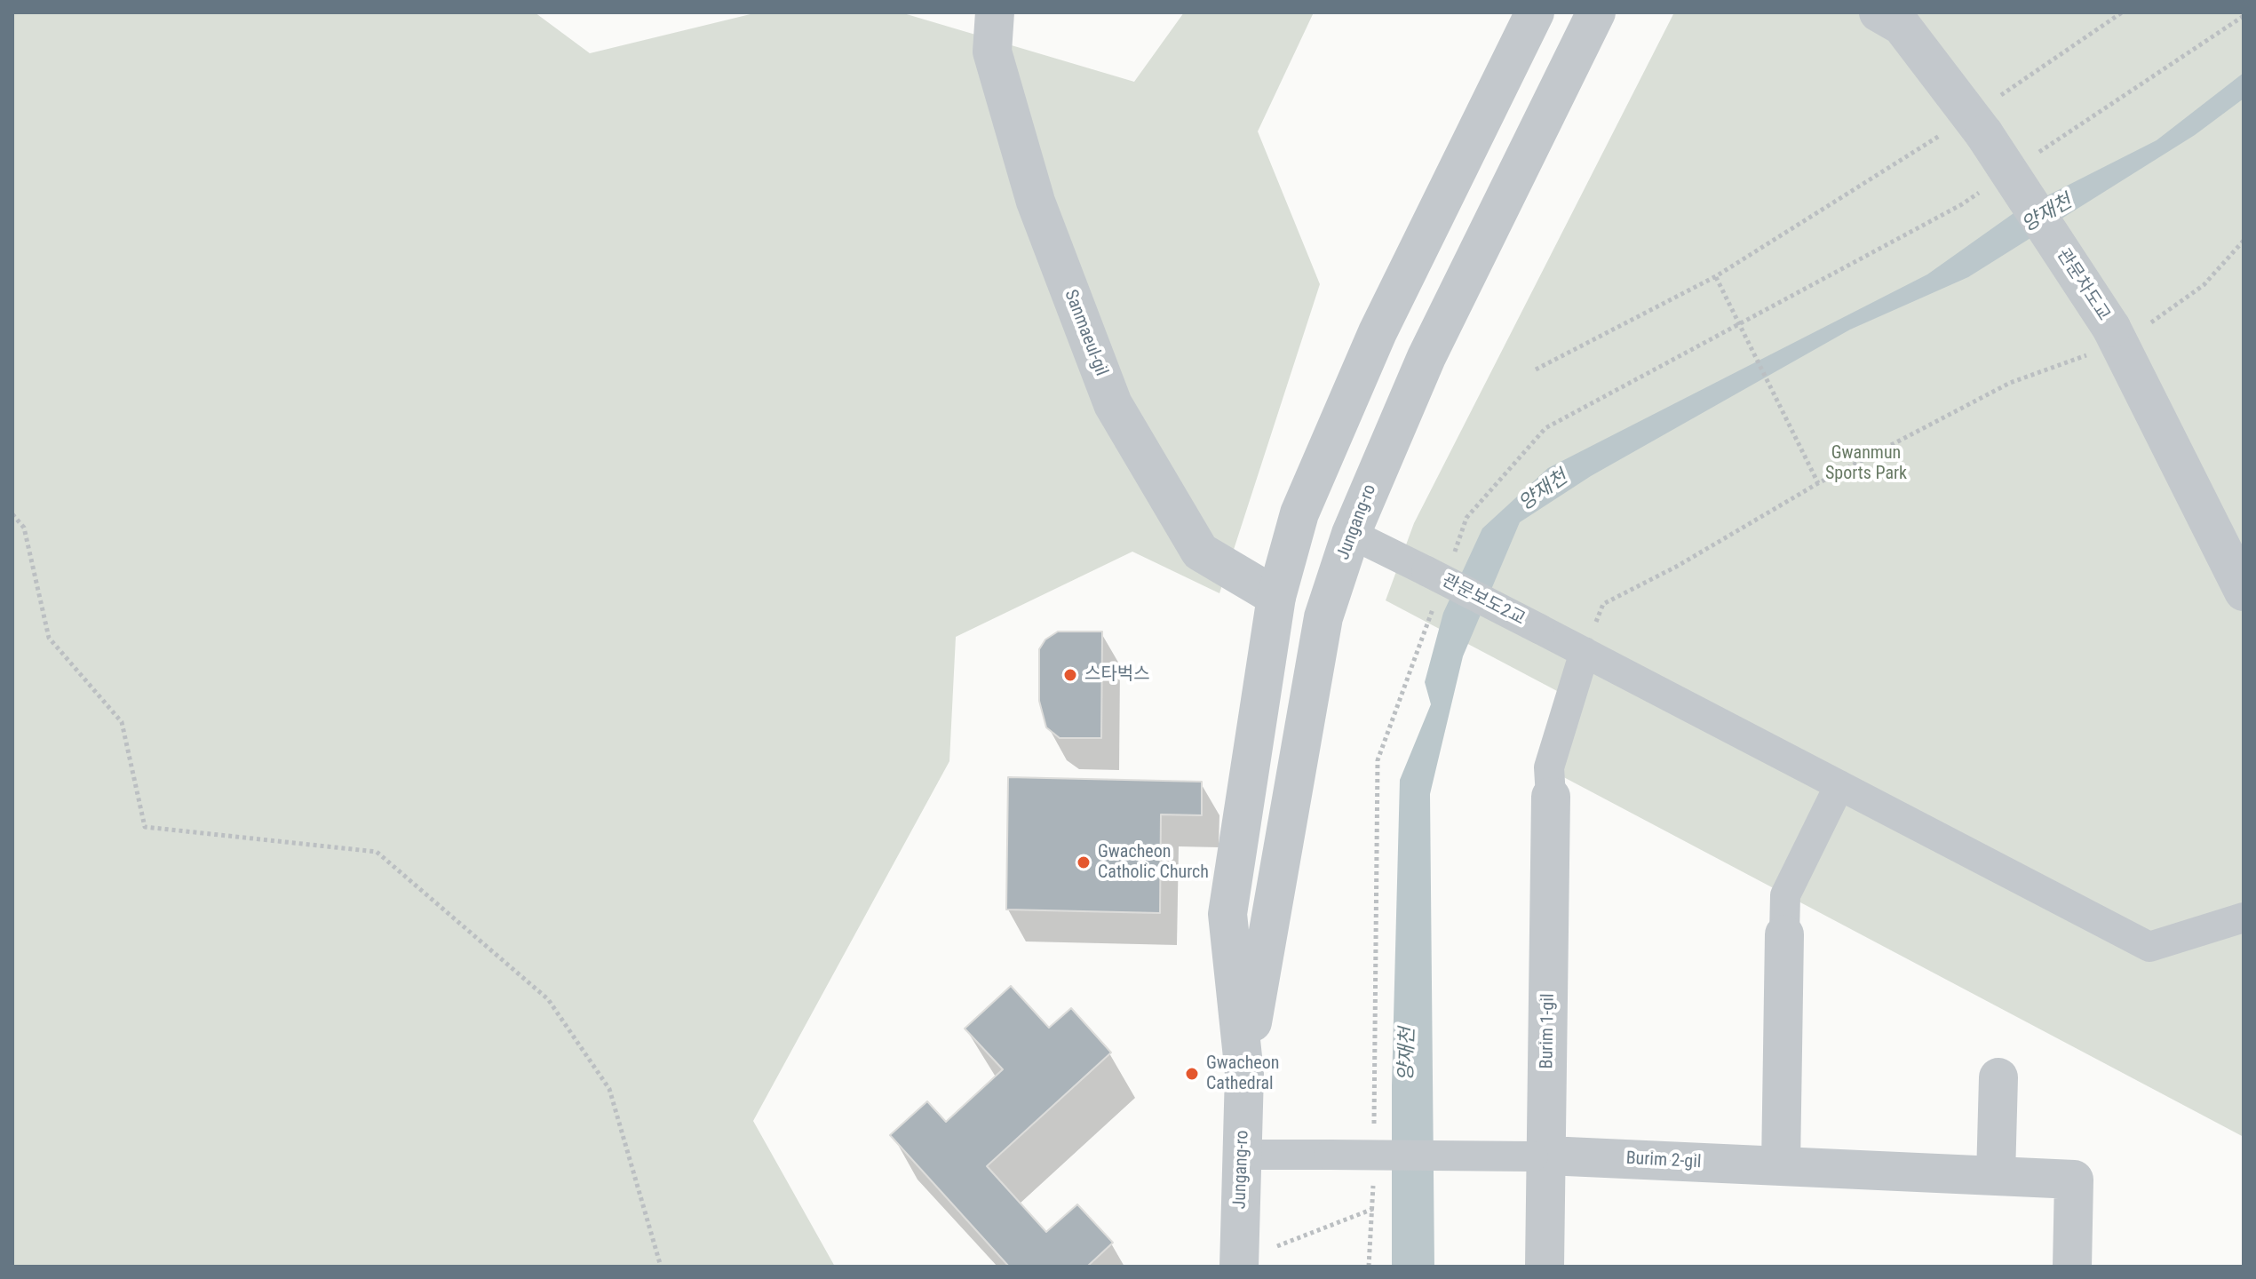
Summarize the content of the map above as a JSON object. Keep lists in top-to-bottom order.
{
  "streets": {
    "street": [
      "관문차도교",
      "Sanmaeul-gil",
      "Jungang-ro",
      "관문보도2교",
      "Burim 1-gil",
      "Burim 2-gil"
    ]
  },
  "crossings": [
    ["Sanmaeul-gil", "Jungang-ro"],
    ["Jungang-ro", "관문보도2교"],
    ["Burim 1-gil", "Burim 2-gil"]
  ],
  "water": ["양재천"],
  "parks": ["Gwanmun Sports Park"],
  "places": ["스타벅스", "Gwacheon Catholic Church", "Gwacheon Cathedral"]
}
